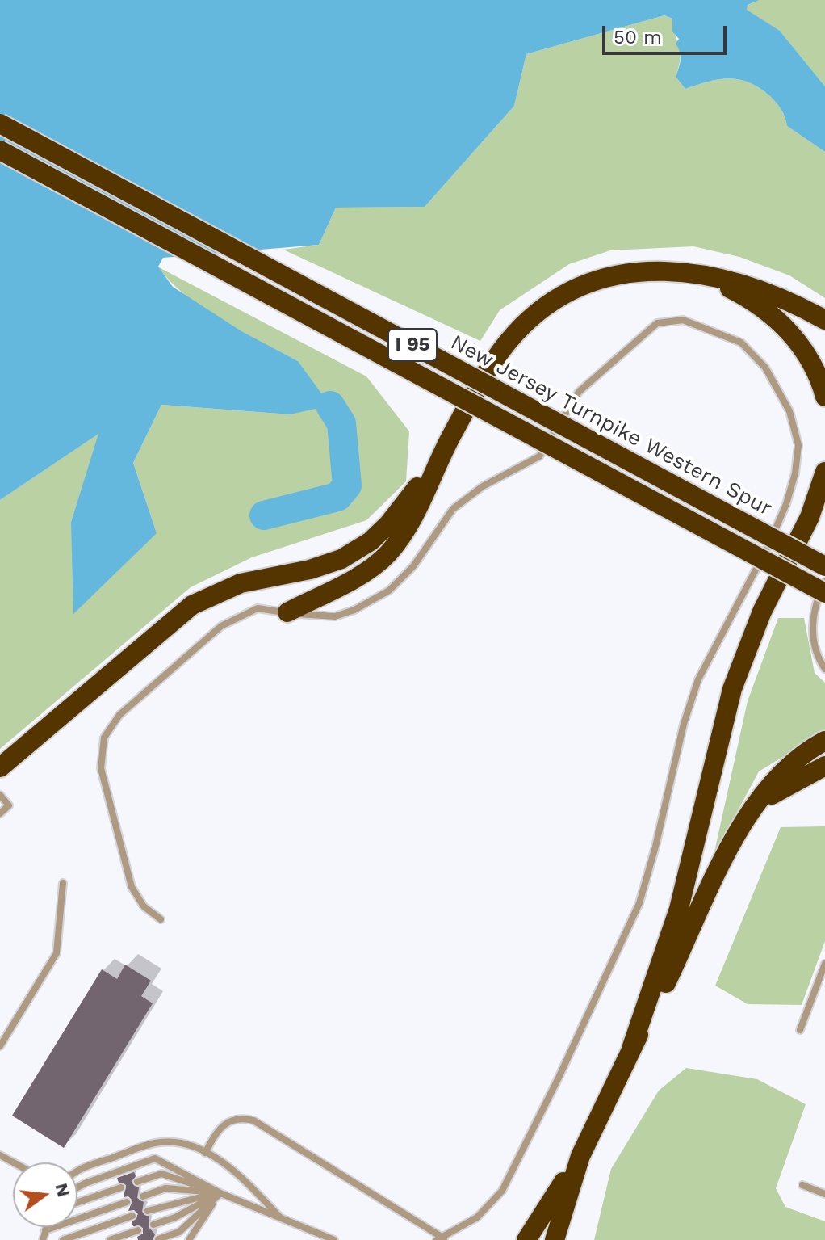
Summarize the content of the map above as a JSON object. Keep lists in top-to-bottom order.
{
  "streets": {
    "highway": ["I 95", "New Jersey Turnpike Western Spur"]
  },
  "scale_bar": "50 m",
  "north": "right"
}
